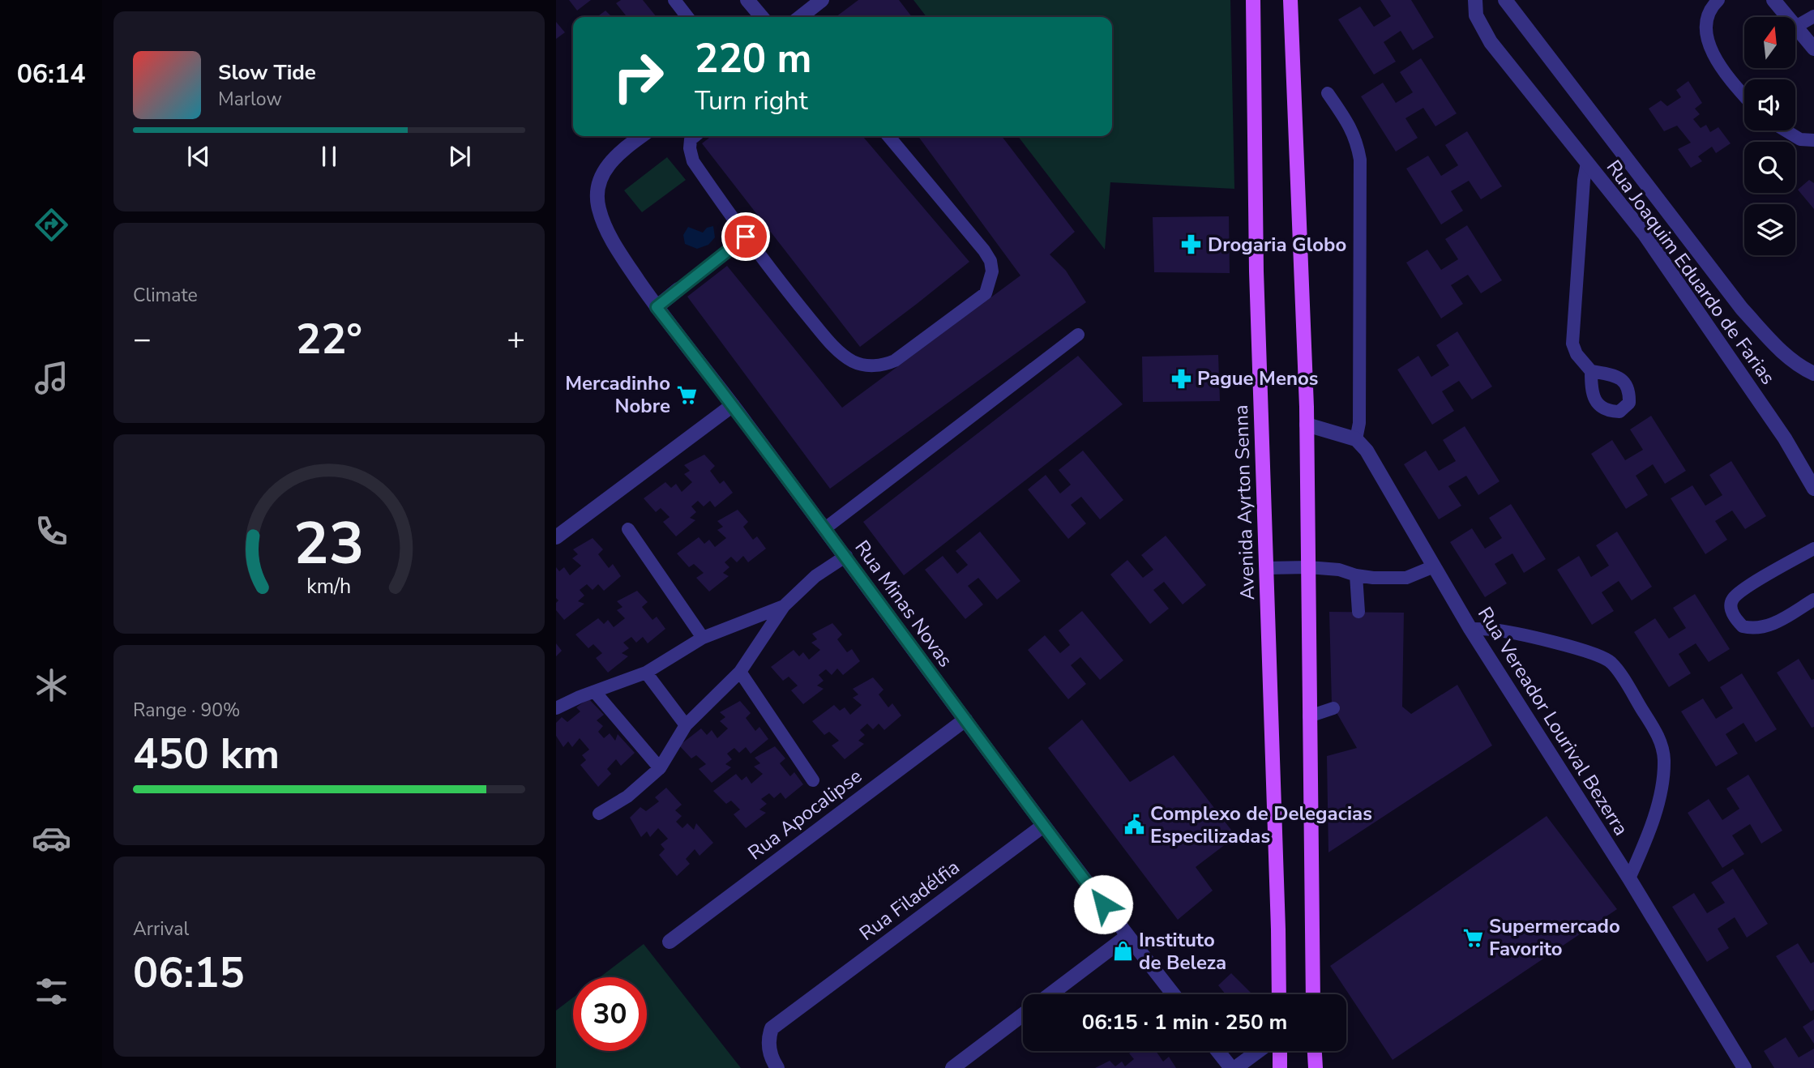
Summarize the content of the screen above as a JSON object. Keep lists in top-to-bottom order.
{
  "streets": {
    "main road": ["Avenida Ayrton Senna"],
    "street": [
      "Rua Joaquim Eduardo de Farias",
      "Rua Minas Novas",
      "Rua Vereador Lourival Bezerra",
      "Rua Apocalipse",
      "Rua Filadélfia"
    ]
  },
  "crossings": [
    ["Rua Minas Novas", "Rua Apocalipse"],
    ["Rua Minas Novas", "Rua Filadélfia"]
  ],
  "places": {
    "pharmacy": ["Drogaria Globo", "Pague Menos"],
    "supermarket": ["Mercadinho Nobre", "Supermercado Favorito"],
    "public building": ["Complexo de Delegacias Especilizadas"],
    "shop": ["Instituto de Beleza"]
  },
  "north": "top",
  "page": {
    "tabs": "06:14",
    "turn": ["220 m", "Turn right"],
    "song": ["Slow Tide", "Marlow"],
    "tile": [
      "Climate",
      ["Range · 90%", "450 km"],
      ["Arrival", "06:15"]
    ],
    "heat": ["−", "22°", "+"],
    "limit": "30",
    "trip": "06:15 · 1 min · 250 m",
    "gauge": ["23", "km/h"]
  }
}
